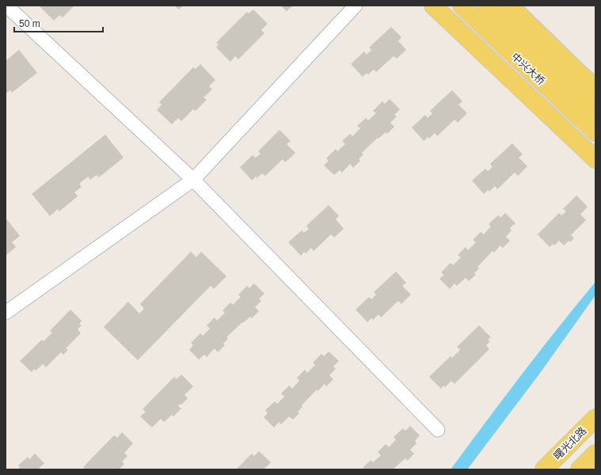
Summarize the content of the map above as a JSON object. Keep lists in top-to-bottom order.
{
  "streets": {
    "main road": ["中兴大桥", "曙光北路"]
  },
  "scale_bar": "50 m"
}
